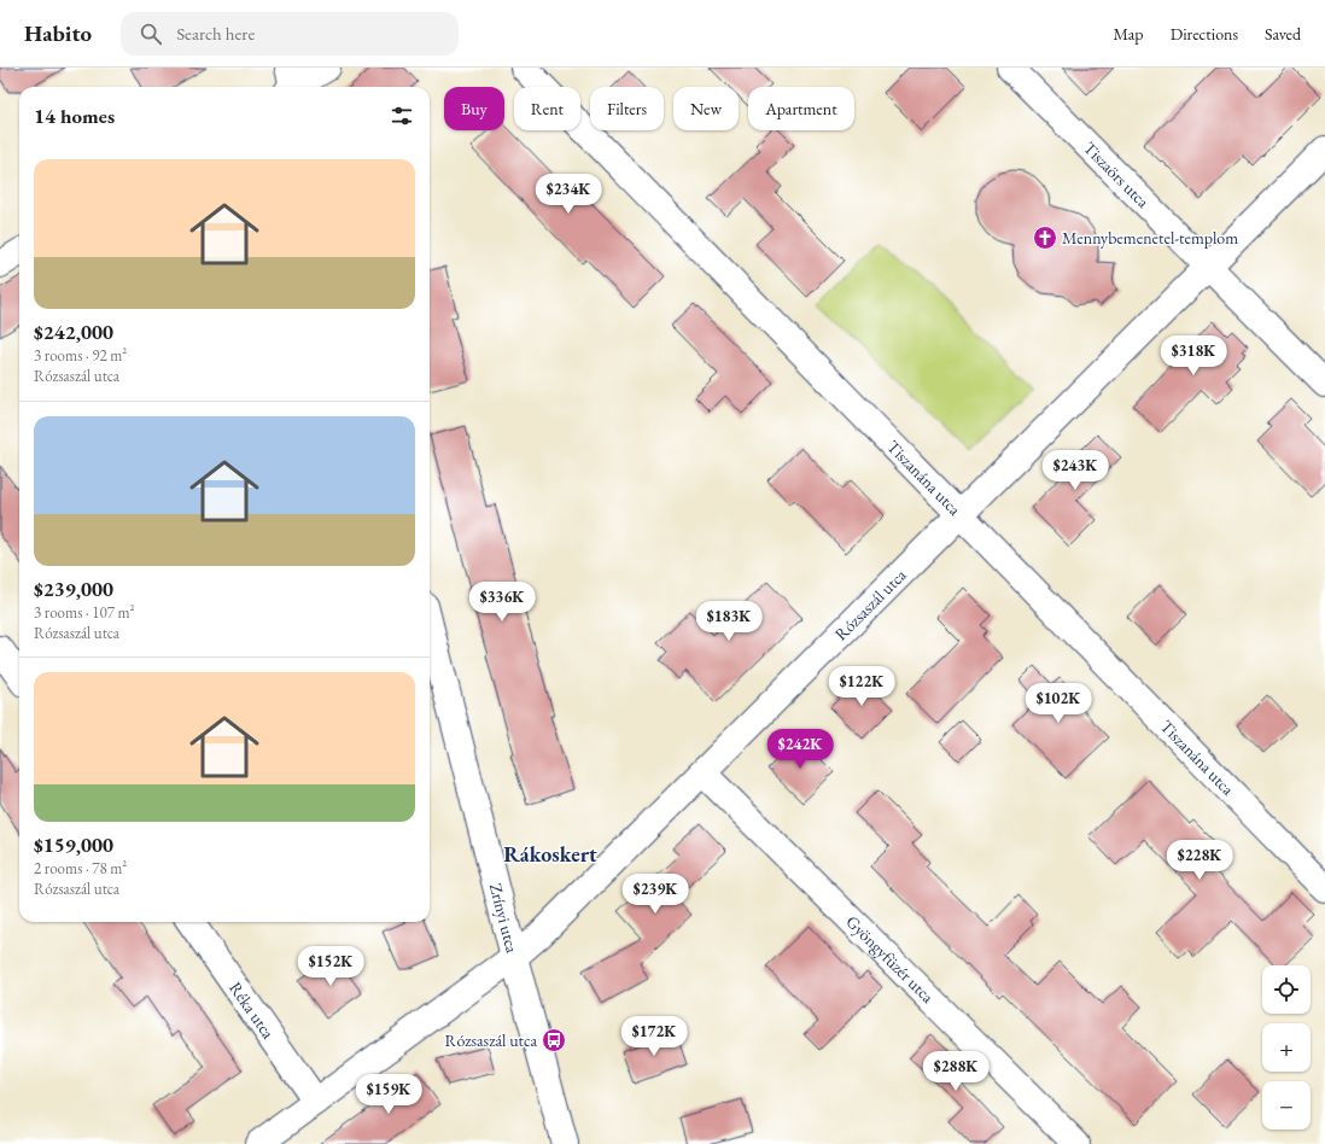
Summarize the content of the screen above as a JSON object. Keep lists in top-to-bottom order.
{
  "streets": {
    "street": [
      "Tiszaörs utca",
      "Tiszanána utca",
      "Rózsaszál utca",
      "Zrínyi utca",
      "Gyöngyfüzér utca",
      "Réka utca"
    ]
  },
  "crossings": [
    ["Tiszaörs utca", "Rózsaszál utca"],
    ["Tiszanána utca", "Rózsaszál utca"],
    ["Rózsaszál utca", "Zrínyi utca"],
    ["Rózsaszál utca", "Gyöngyfüzér utca"],
    ["Rózsaszál utca", "Réka utca"]
  ],
  "districts": ["Rákoskert"],
  "places": {
    "church": ["Mennybemenetel-templom"],
    "bus stop": ["Rózsaszál utca"]
  },
  "page": {
    "header": "Habito",
    "search": "Search here",
    "nav": ["Map", "Directions", "Saved"],
    "chip": [
      "Buy",
      "Rent",
      "Filters",
      "New",
      "Apartment"
    ],
    "heading": "14 homes",
    "list": [
      {
        "name": "$242,000",
        "note": "3 rooms · 92 m² · Rózsaszál utca"
      },
      {
        "name": "$239,000",
        "note": "3 rooms · 107 m² · Rózsaszál utca"
      },
      {
        "name": "$159,000",
        "note": "2 rooms · 78 m² · Rózsaszál utca"
      }
    ],
    "price": [
      "$234K",
      "$318K",
      "$243K",
      "$336K",
      "$183K",
      "$122K",
      "$102K",
      "$242K",
      "$228K",
      "$239K",
      "$152K",
      "$172K",
      "$288K",
      "$159K"
    ],
    "map_buttons": ["+", "−"]
  }
}
